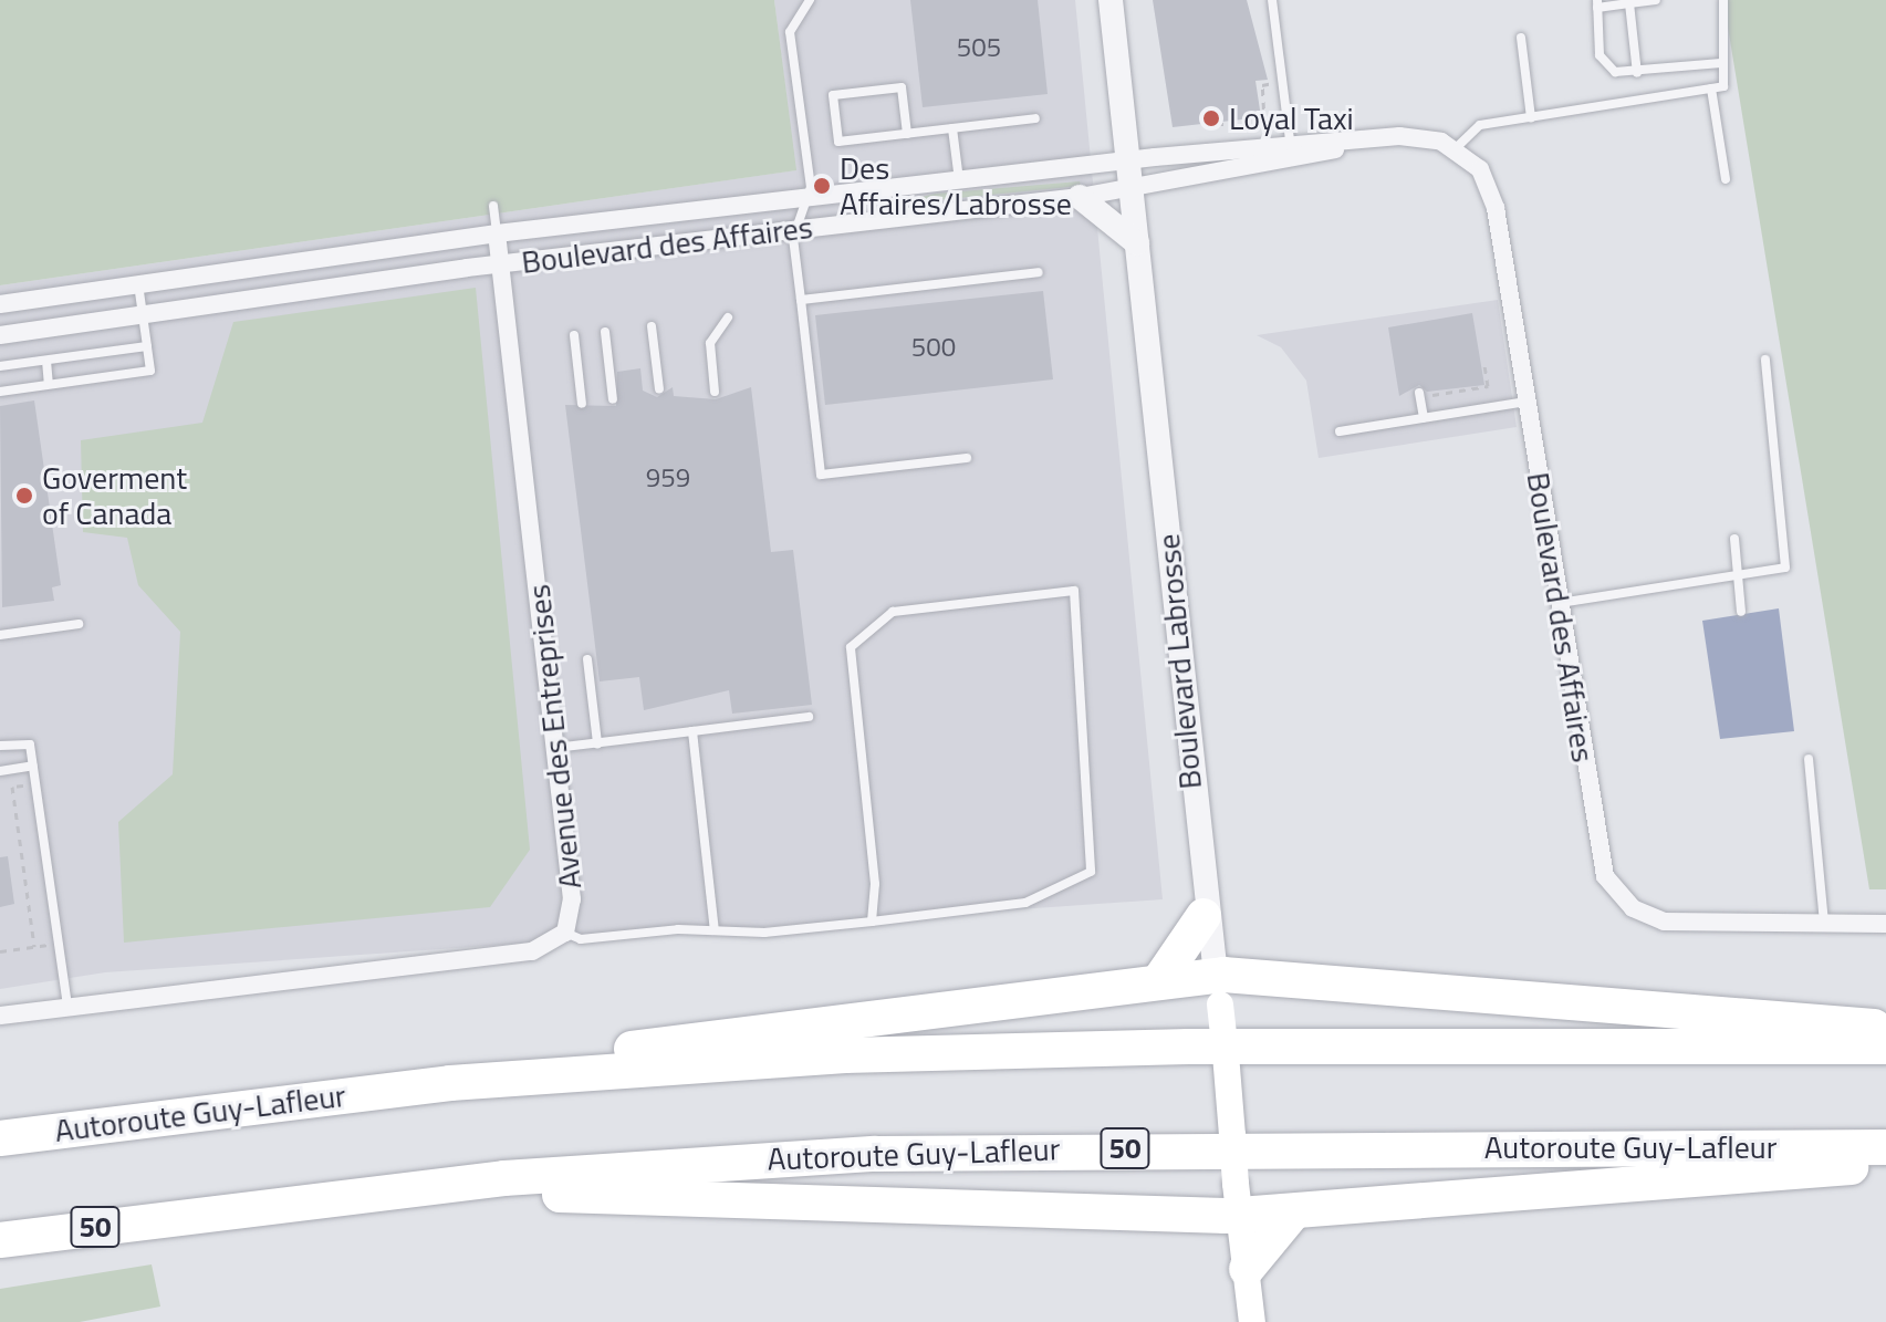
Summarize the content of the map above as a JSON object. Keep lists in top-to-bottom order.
{
  "streets": {
    "highway": ["Autoroute Guy-Lafleur", "50"],
    "main road": ["Boulevard Labrosse"],
    "street": ["Boulevard des Affaires", "Avenue des Entreprises"]
  },
  "crossings": [
    ["Boulevard des Affaires", "Boulevard Labrosse"],
    ["Boulevard des Affaires", "Avenue des Entreprises"]
  ],
  "places": ["Loyal Taxi", "Des Affaires/Labrosse", "Goverment of Canada"],
  "house_numbers": ["505", "500", "959"]
}
